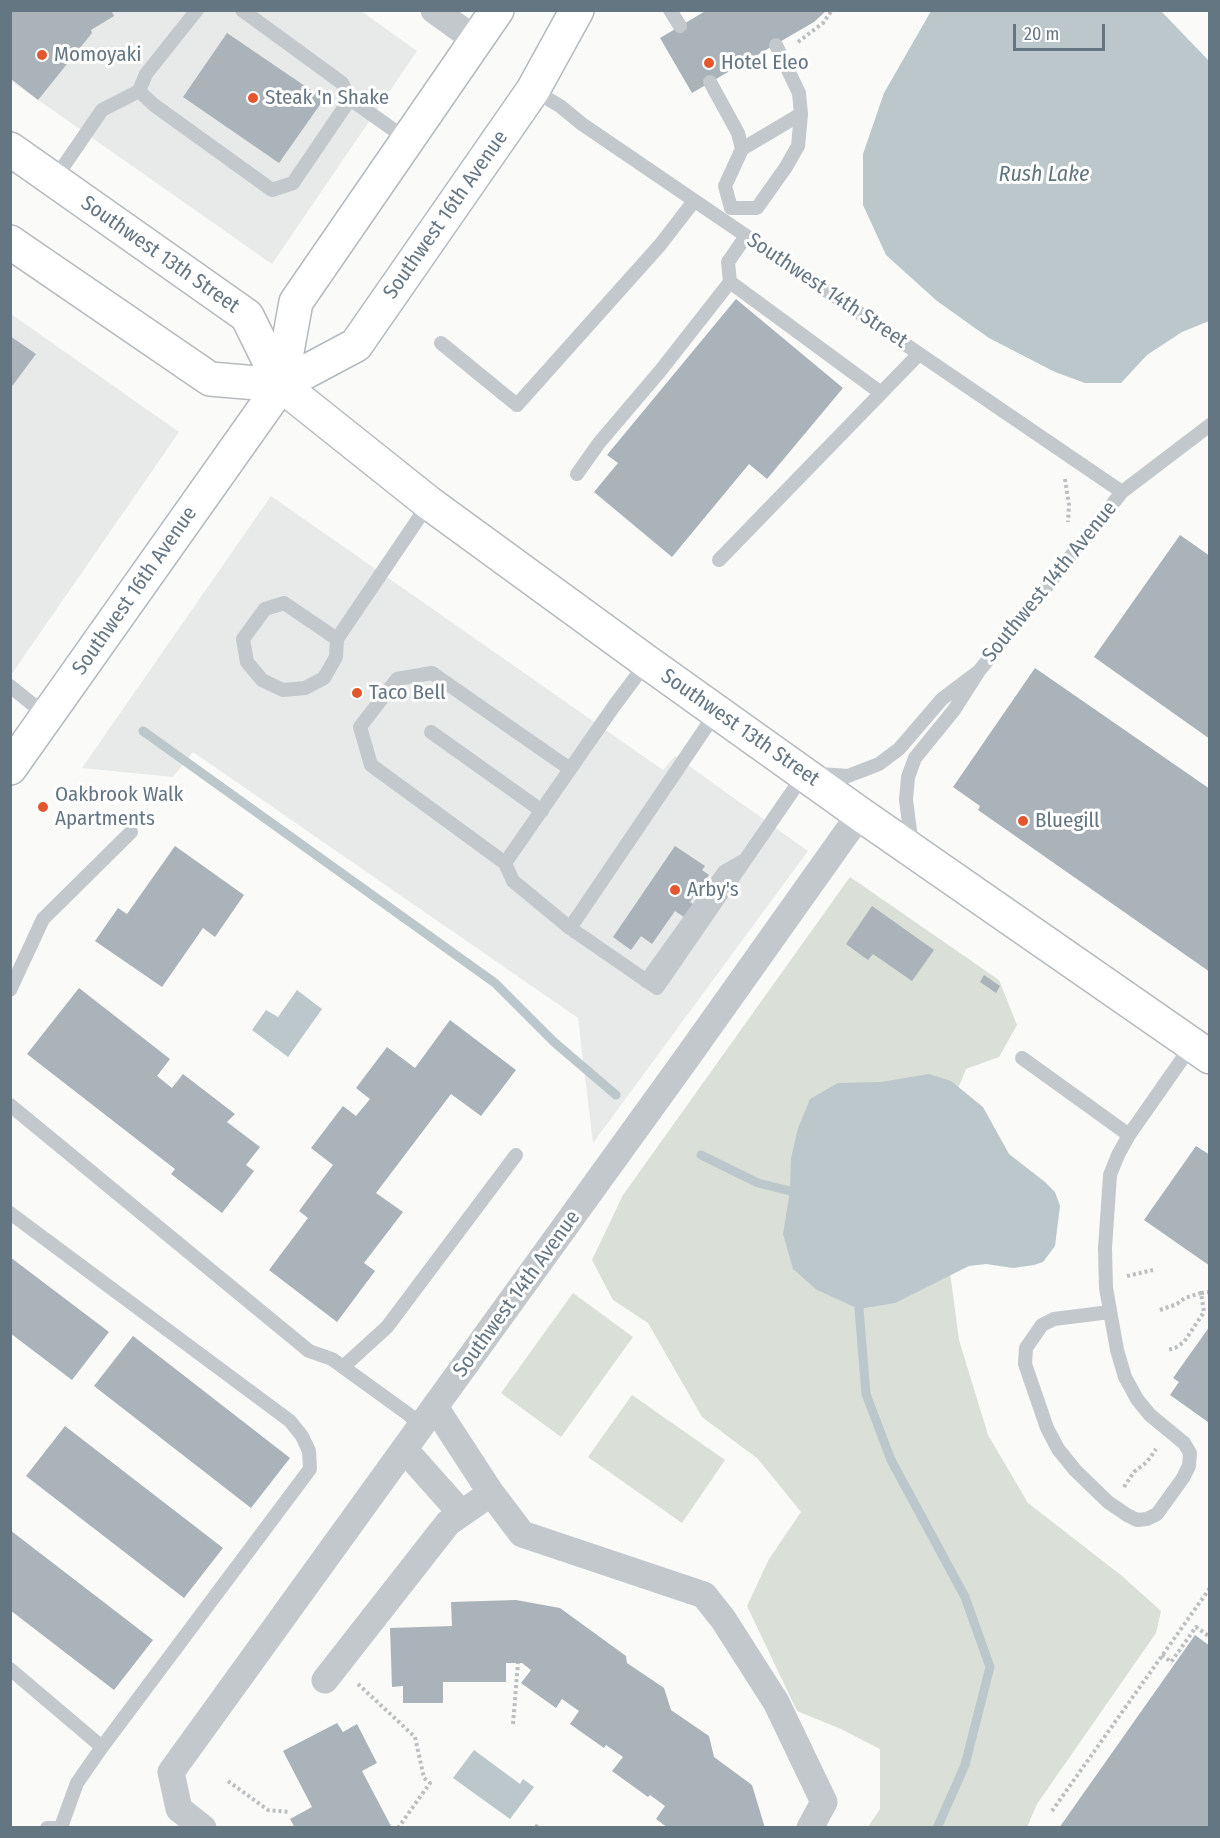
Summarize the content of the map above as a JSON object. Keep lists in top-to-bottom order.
{
  "streets": {
    "main road": ["Southwest 16th Avenue", "Southwest 13th Street"],
    "street": ["Southwest 14th Avenue"],
    "lane": ["Southwest 14th Street"]
  },
  "crossings": [
    ["Southwest 16th Avenue", "Southwest 13th Street"],
    ["Southwest 16th Avenue", "Southwest 14th Street"],
    ["Southwest 13th Street", "Southwest 14th Avenue"],
    ["Southwest 14th Street", "Southwest 14th Avenue"]
  ],
  "water": ["Rush Lake"],
  "places": [
    "Momoyaki",
    "Hotel Eleo",
    "Steak 'n Shake",
    "Taco Bell",
    "Oakbrook Walk Apartments",
    "Bluegill",
    "Arby's"
  ],
  "scale_bar": "20 m"
}
